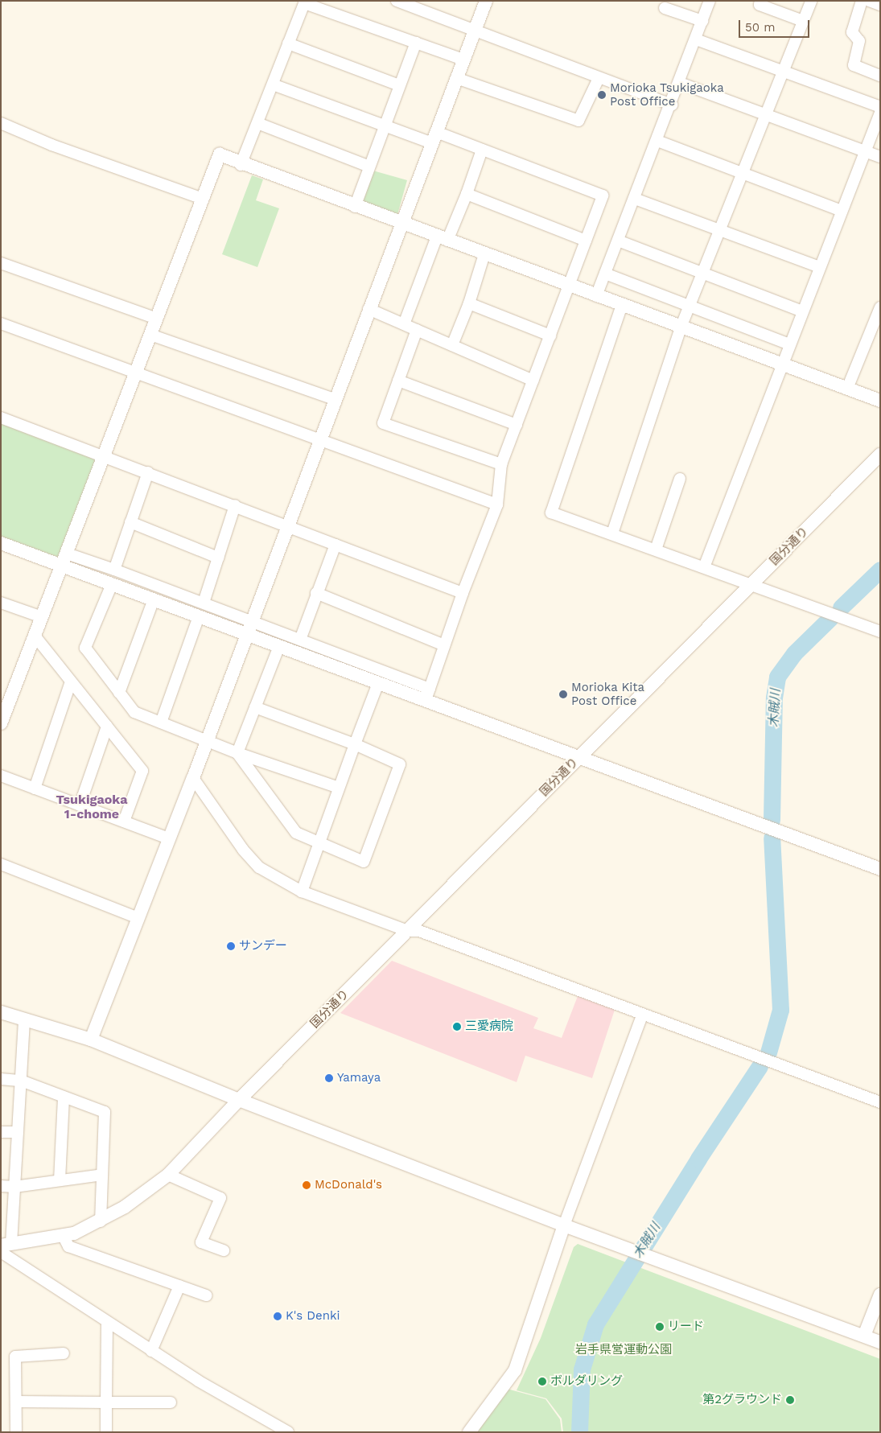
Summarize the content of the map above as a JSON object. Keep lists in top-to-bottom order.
{
  "streets": {
    "street": ["国分通り"]
  },
  "districts": ["Tsukigaoka 1-chome"],
  "water": ["木賊川"],
  "parks": ["岩手県営運動公園"],
  "places": [
    "Morioka Tsukigaoka Post Office",
    "Morioka Kita Post Office",
    "サンデー",
    "三愛病院",
    "Yamaya",
    "McDonald's",
    "K's Denki",
    "リード",
    "ボルダリング",
    "第2グラウンド"
  ],
  "scale_bar": "50 m"
}
